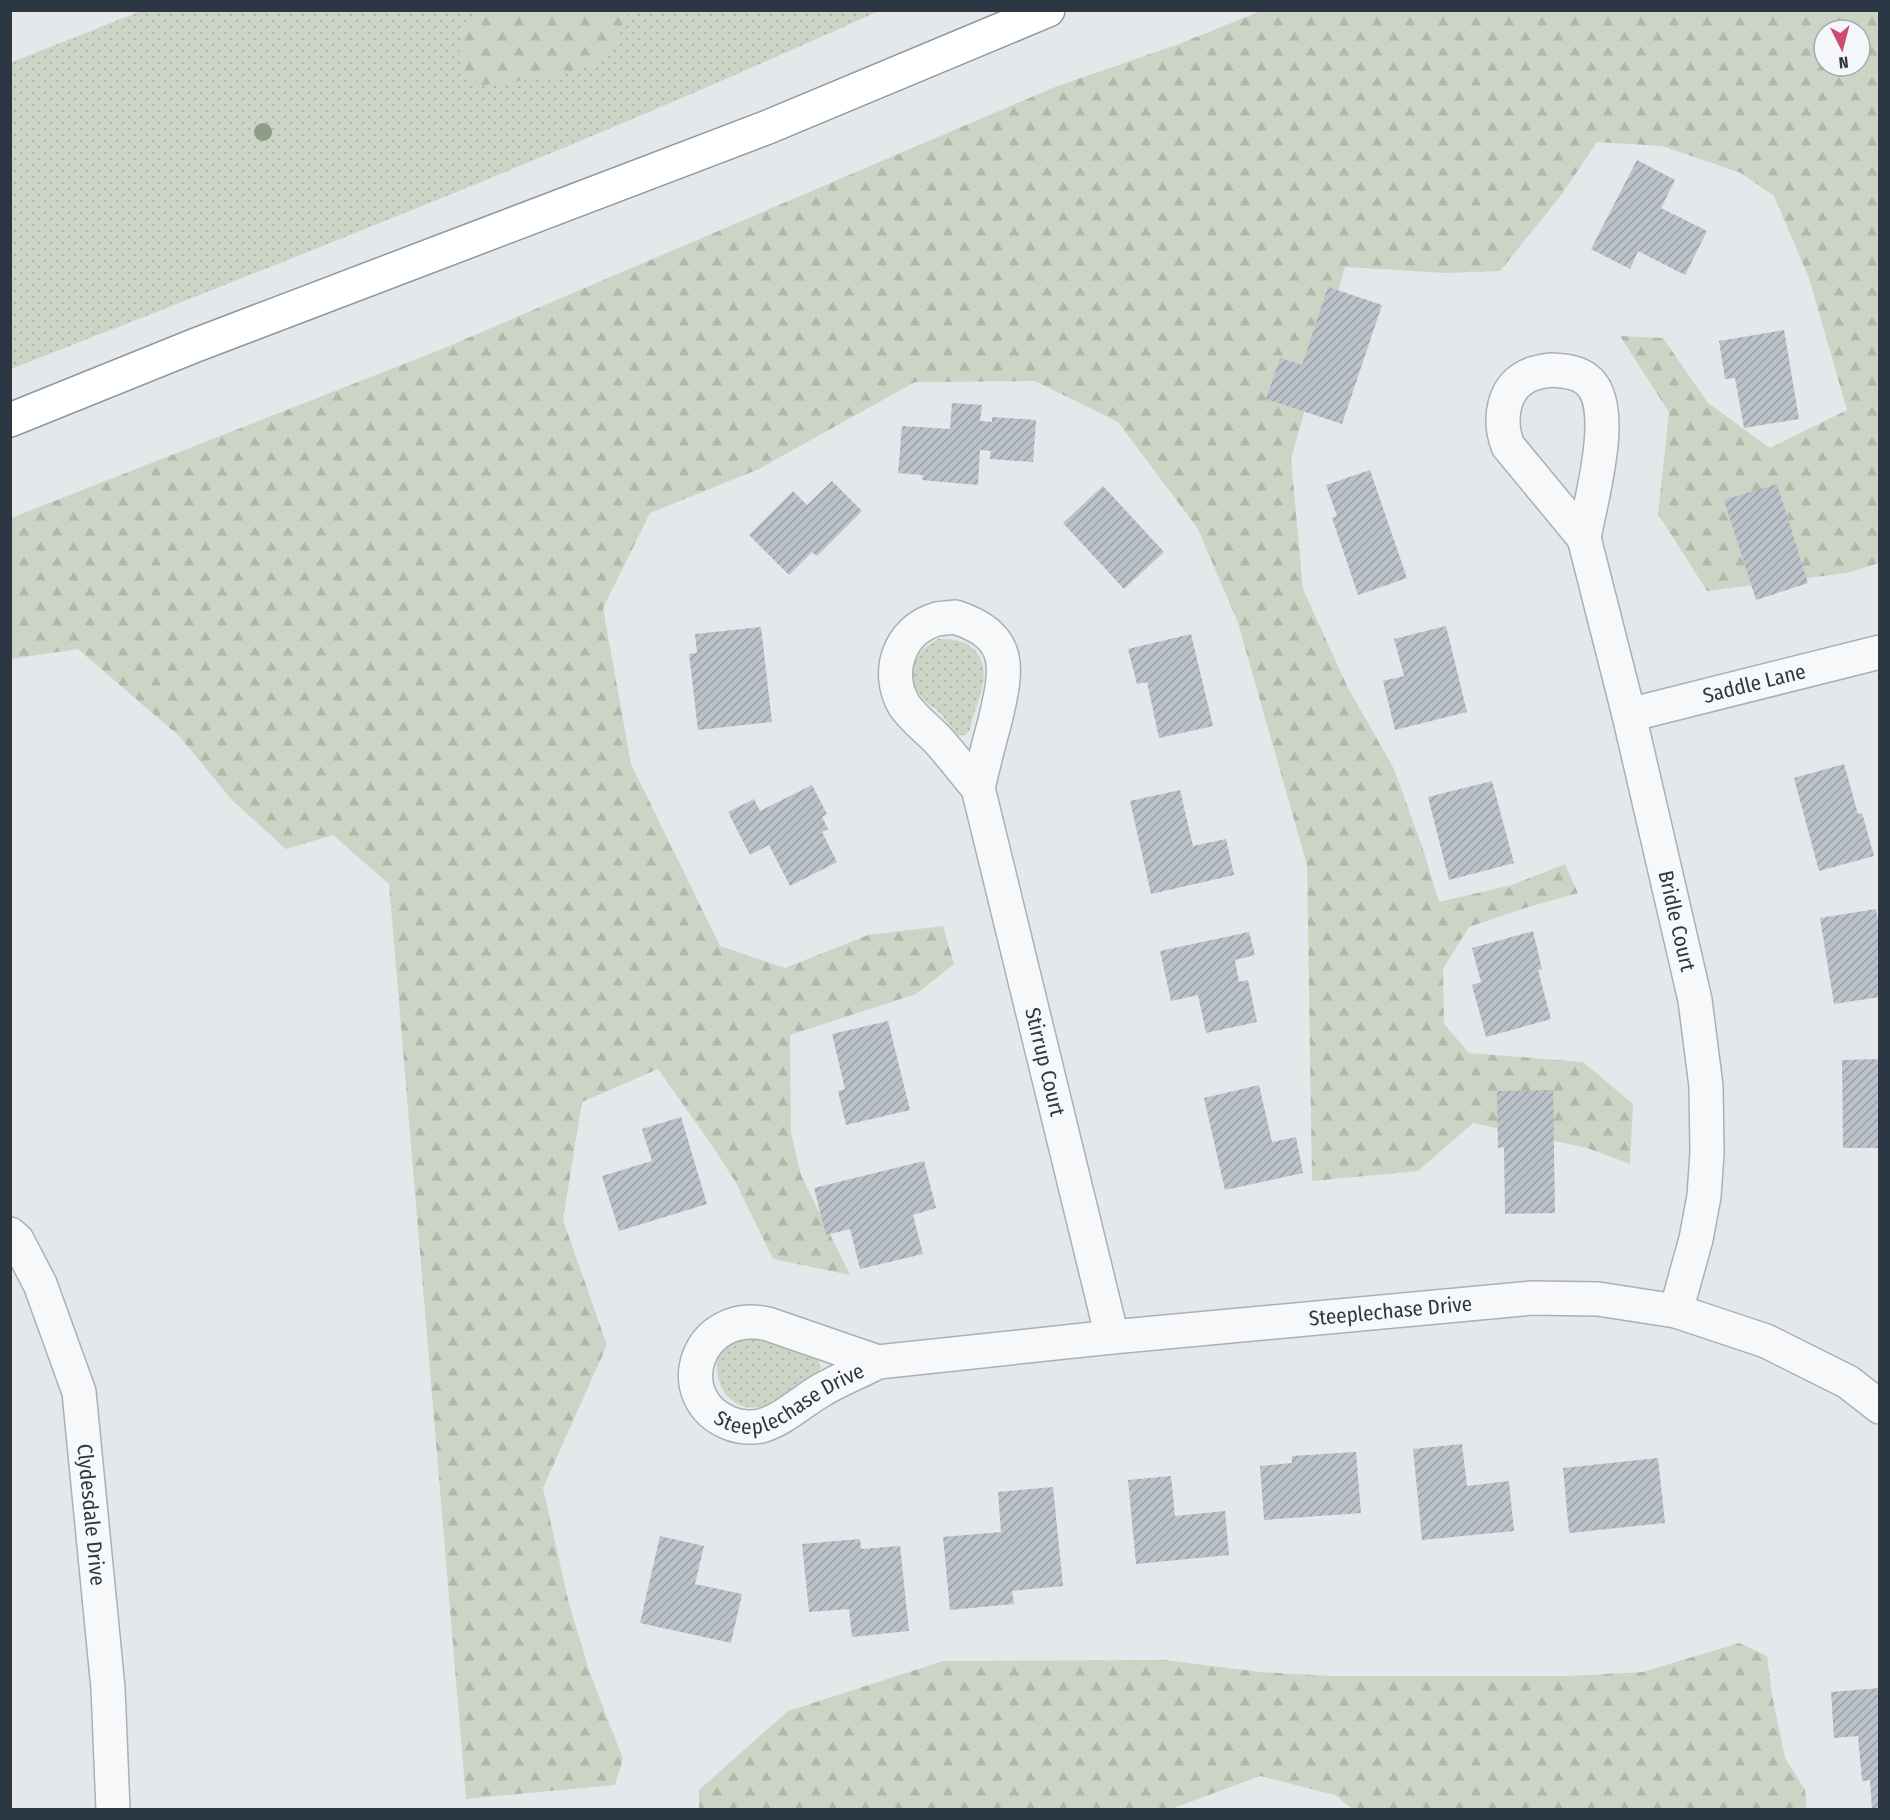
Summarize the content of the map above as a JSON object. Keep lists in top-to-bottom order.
{
  "streets": {
    "street": [
      "Saddle Lane",
      "Bridle Court",
      "Stirrup Court",
      "Steeplechase Drive",
      "Clydesdale Drive"
    ]
  },
  "crossings": [
    ["Saddle Lane", "Bridle Court"],
    ["Bridle Court", "Steeplechase Drive"],
    ["Stirrup Court", "Steeplechase Drive"]
  ],
  "north": "bottom"
}
